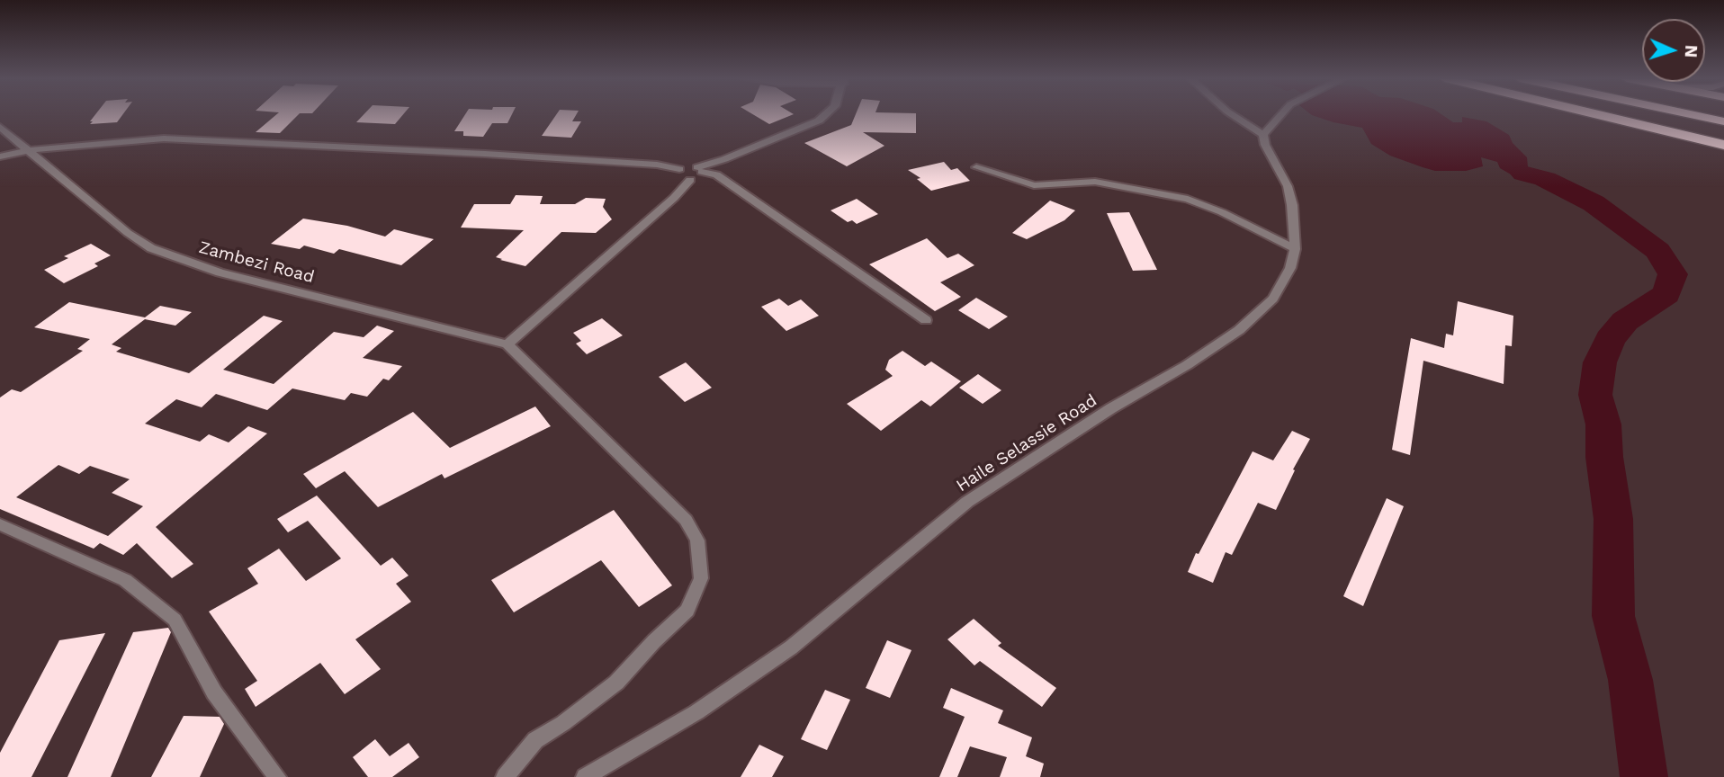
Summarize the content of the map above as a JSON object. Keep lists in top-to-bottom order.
{
  "streets": {
    "street": ["Zambezi Road", "Haile Selassie Road"]
  },
  "north": "right"
}
